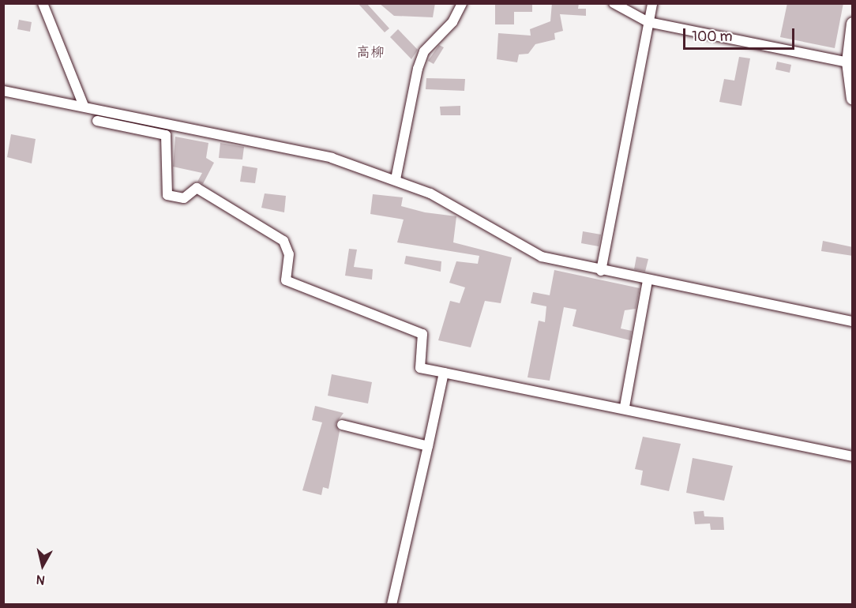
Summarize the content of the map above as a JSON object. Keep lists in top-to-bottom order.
{
  "districts": ["高柳"],
  "scale_bar": "100 m",
  "north": "bottom"
}
